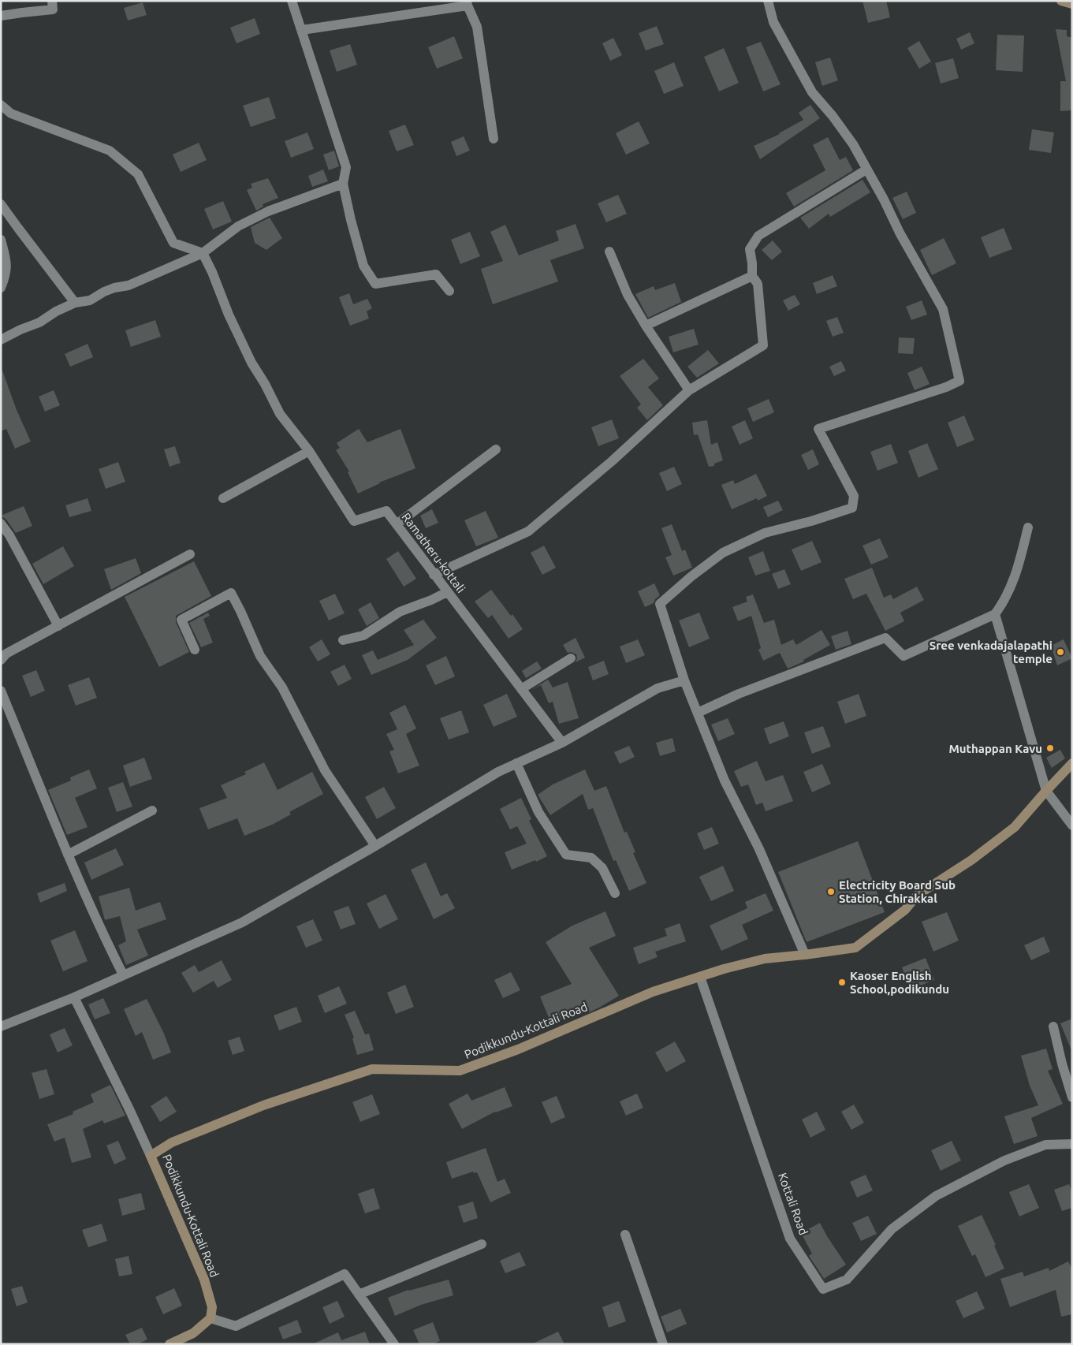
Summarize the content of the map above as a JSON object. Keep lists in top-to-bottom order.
{
  "streets": {
    "main road": ["Podikkundu-Kottali Road"],
    "street": ["Ramatheru-kottali", "Kottali Road"]
  },
  "crossings": [
    ["Podikkundu-Kottali Road", "Kottali Road"]
  ],
  "places": [
    "Sree venkadajalapathi temple",
    "Muthappan Kavu",
    "Electricity Board Sub Station, Chirakkal",
    "Kaoser English School,podikundu"
  ]
}
